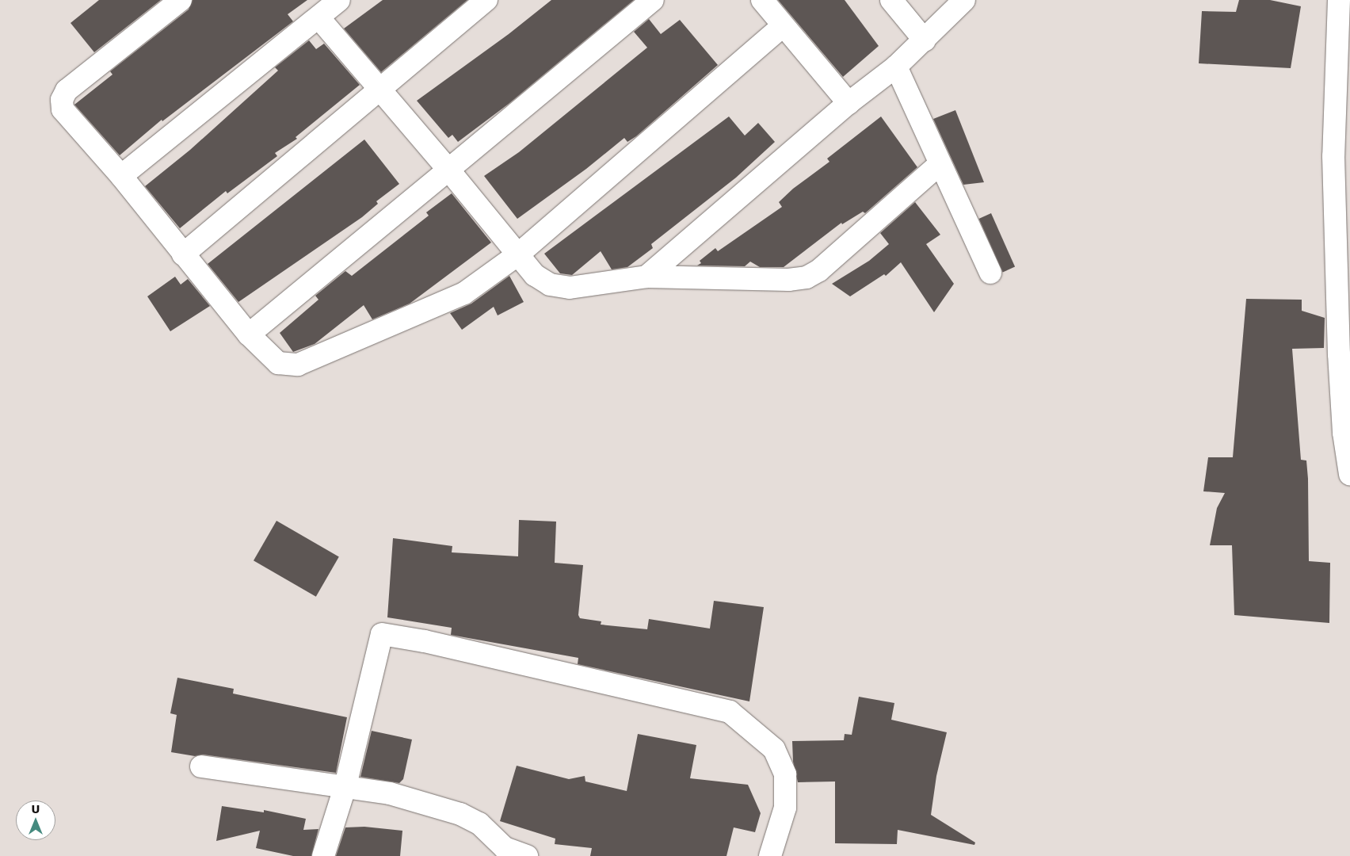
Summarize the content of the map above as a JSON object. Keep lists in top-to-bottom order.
{
  "north": "top"
}
